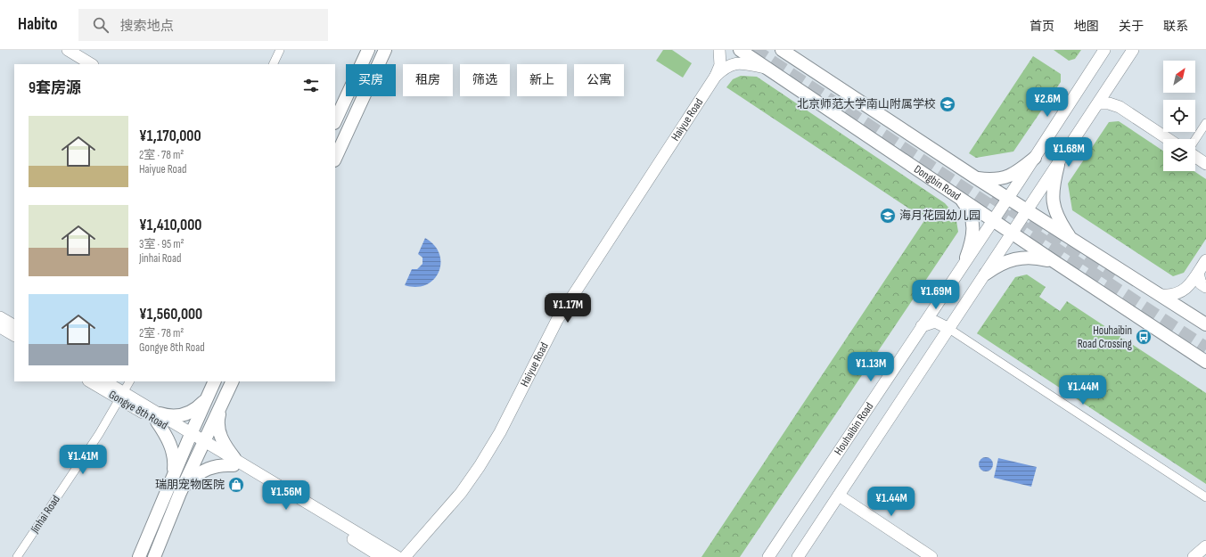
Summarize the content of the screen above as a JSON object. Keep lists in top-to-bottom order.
{
  "streets": {
    "main road": [
      "Haiyue Road",
      "Dongbin Road",
      "Gongye 8th Road",
      "Houhaibin Road"
    ],
    "street": ["Jinhai Road"]
  },
  "crossings": [
    ["Dongbin Road", "Houhaibin Road"],
    ["Gongye 8th Road", "Jinhai Road"]
  ],
  "places": {
    "school or university": ["北京师范大学南山附属学校", "海月花园幼儿园"],
    "bus stop": ["Houhaibin Road Crossing"],
    "shop": ["瑞朋宠物医院"]
  },
  "north": "top right",
  "page": {
    "header": "Habito",
    "search": "搜索地点",
    "nav": [
      "首页",
      "地图",
      "关于",
      "联系"
    ],
    "chip": [
      "买房",
      "租房",
      "筛选",
      "新上",
      "公寓"
    ],
    "heading": "9套房源",
    "price": [
      "¥2.6M",
      "¥1.68M",
      "¥1.69M",
      "¥1.17M",
      "¥1.13M",
      "¥1.44M",
      "¥1.41M",
      "¥1.56M",
      "¥1.44M"
    ],
    "list": [
      {
        "name": "¥1,170,000",
        "note": "2室 · 78 m² · Haiyue Road"
      },
      {
        "name": "¥1,410,000",
        "note": "3室 · 95 m² · Jinhai Road"
      },
      {
        "name": "¥1,560,000",
        "note": "2室 · 78 m² · Gongye 8th Road"
      }
    ]
  }
}
